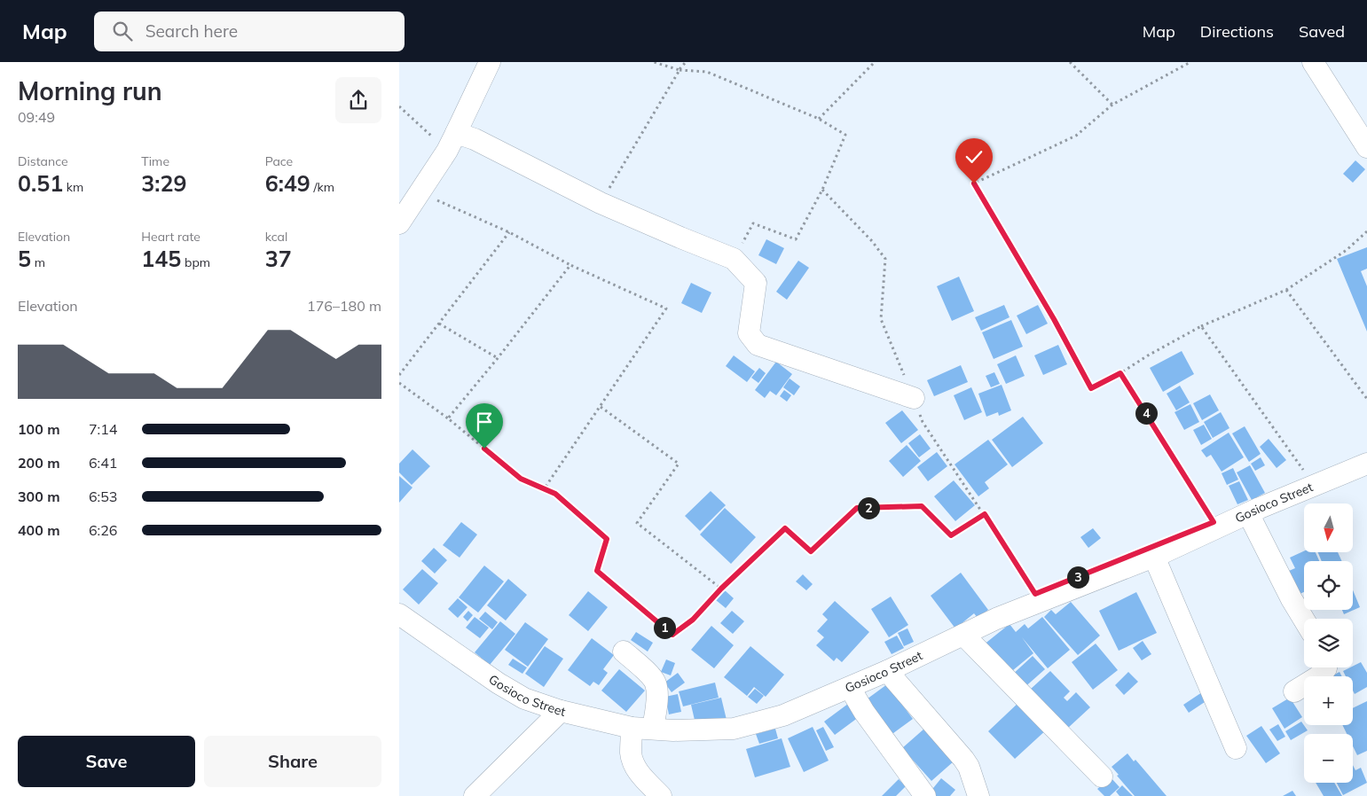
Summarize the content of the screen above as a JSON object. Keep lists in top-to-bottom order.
{
  "streets": {
    "street": ["Gosioco Street"]
  },
  "north": "bottom",
  "page": {
    "header": "Map",
    "search": "Search here",
    "nav": ["Map", "Directions", "Saved"],
    "heading": ["Morning run", "09:49"],
    "stats": [
      ["Distance", "0.51 km"],
      ["Time", "3:29"],
      ["Pace", "6:49 /km"],
      ["Elevation", "5 m"],
      ["Heart rate", "145 bpm"],
      ["kcal", "37"]
    ],
    "chart": ["Elevation", "176–180 m"],
    "pins": [
      "4",
      "2",
      "3",
      "1"
    ],
    "list": [
      {
        "name": "100 m",
        "note": "7:14"
      },
      {
        "name": "200 m",
        "note": "6:41"
      },
      {
        "name": "300 m",
        "note": "6:53"
      },
      {
        "name": "400 m",
        "note": "6:26"
      }
    ],
    "map_buttons": ["+", "−"],
    "buttons": ["Save", "Share"]
  }
}
